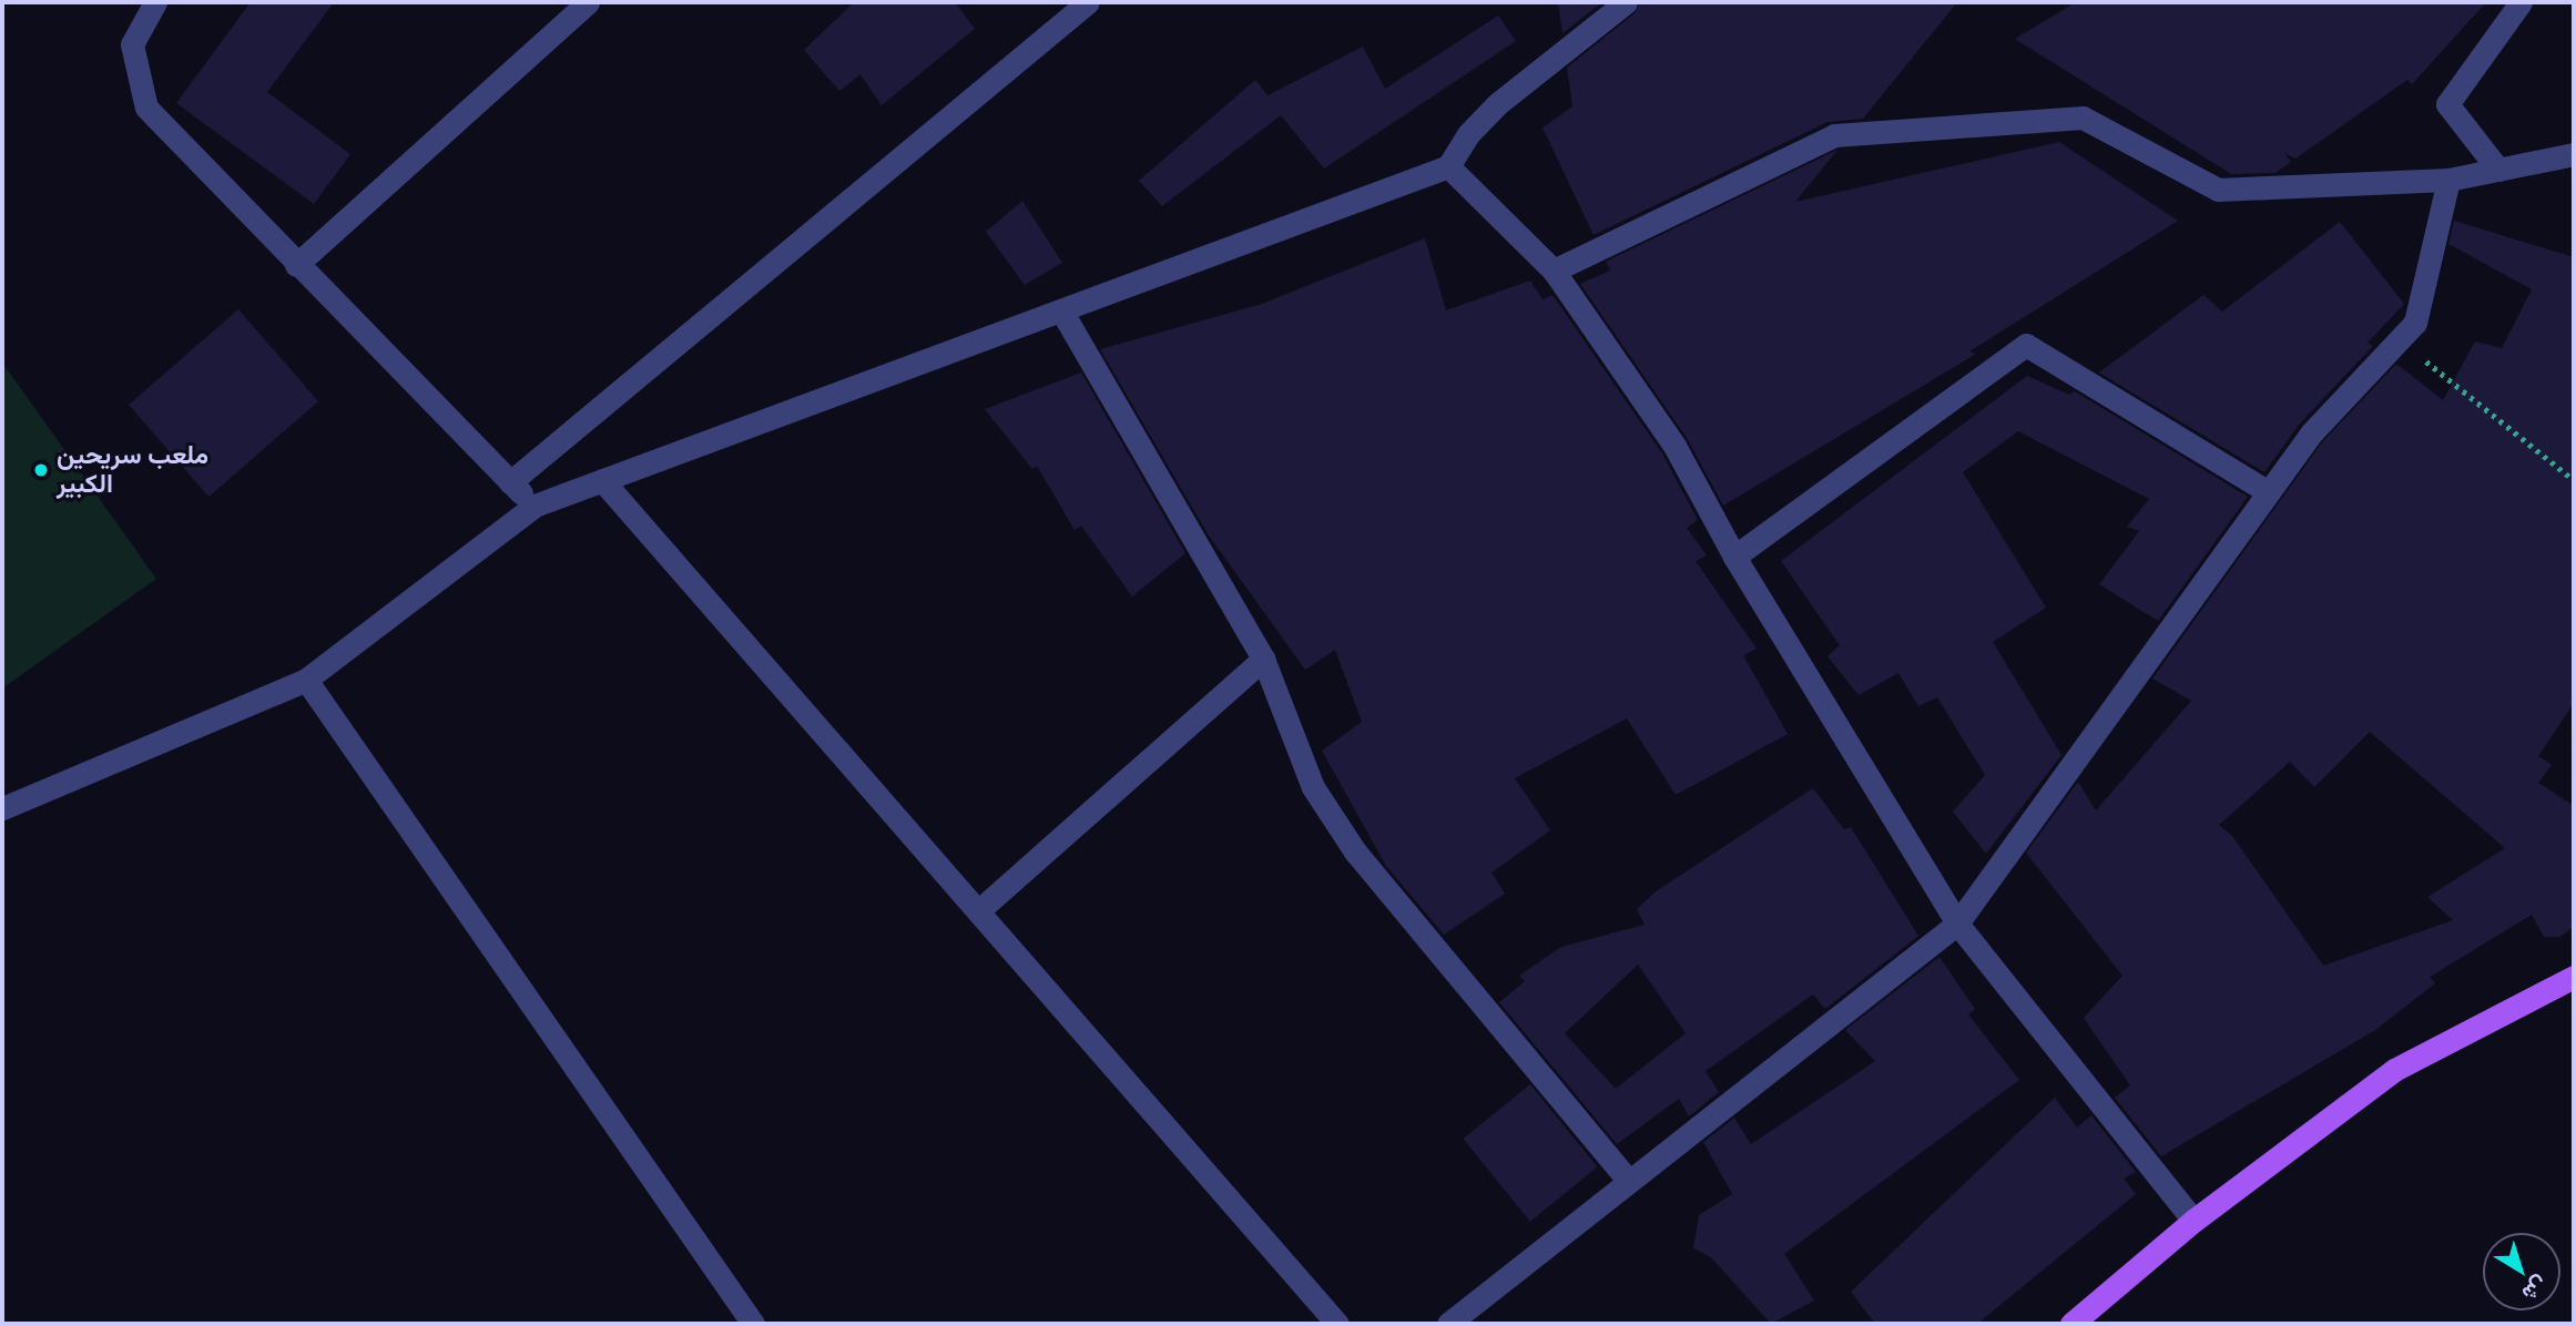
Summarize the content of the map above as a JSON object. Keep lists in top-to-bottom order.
{
  "places": ["ملعب سريحين الكبير"],
  "north": "bottom right"
}
